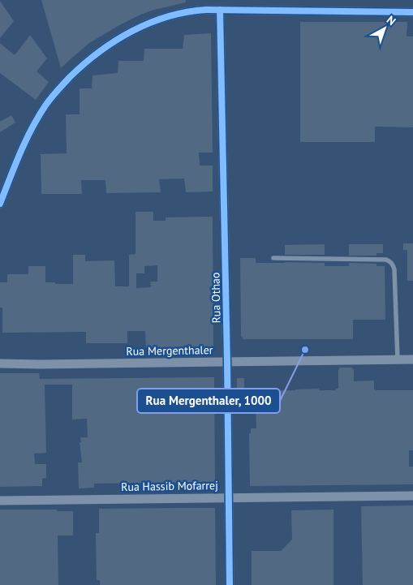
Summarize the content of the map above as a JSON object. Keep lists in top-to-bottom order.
{
  "streets": {
    "street": ["Rua Othao", "Rua Mergenthaler", "Rua Hassib Mofarrej"]
  },
  "crossings": [
    ["Rua Othao", "Rua Mergenthaler"],
    ["Rua Othao", "Rua Hassib Mofarrej"]
  ],
  "places": ["Rua Mergenthaler, 1000"],
  "north": "top right"
}
